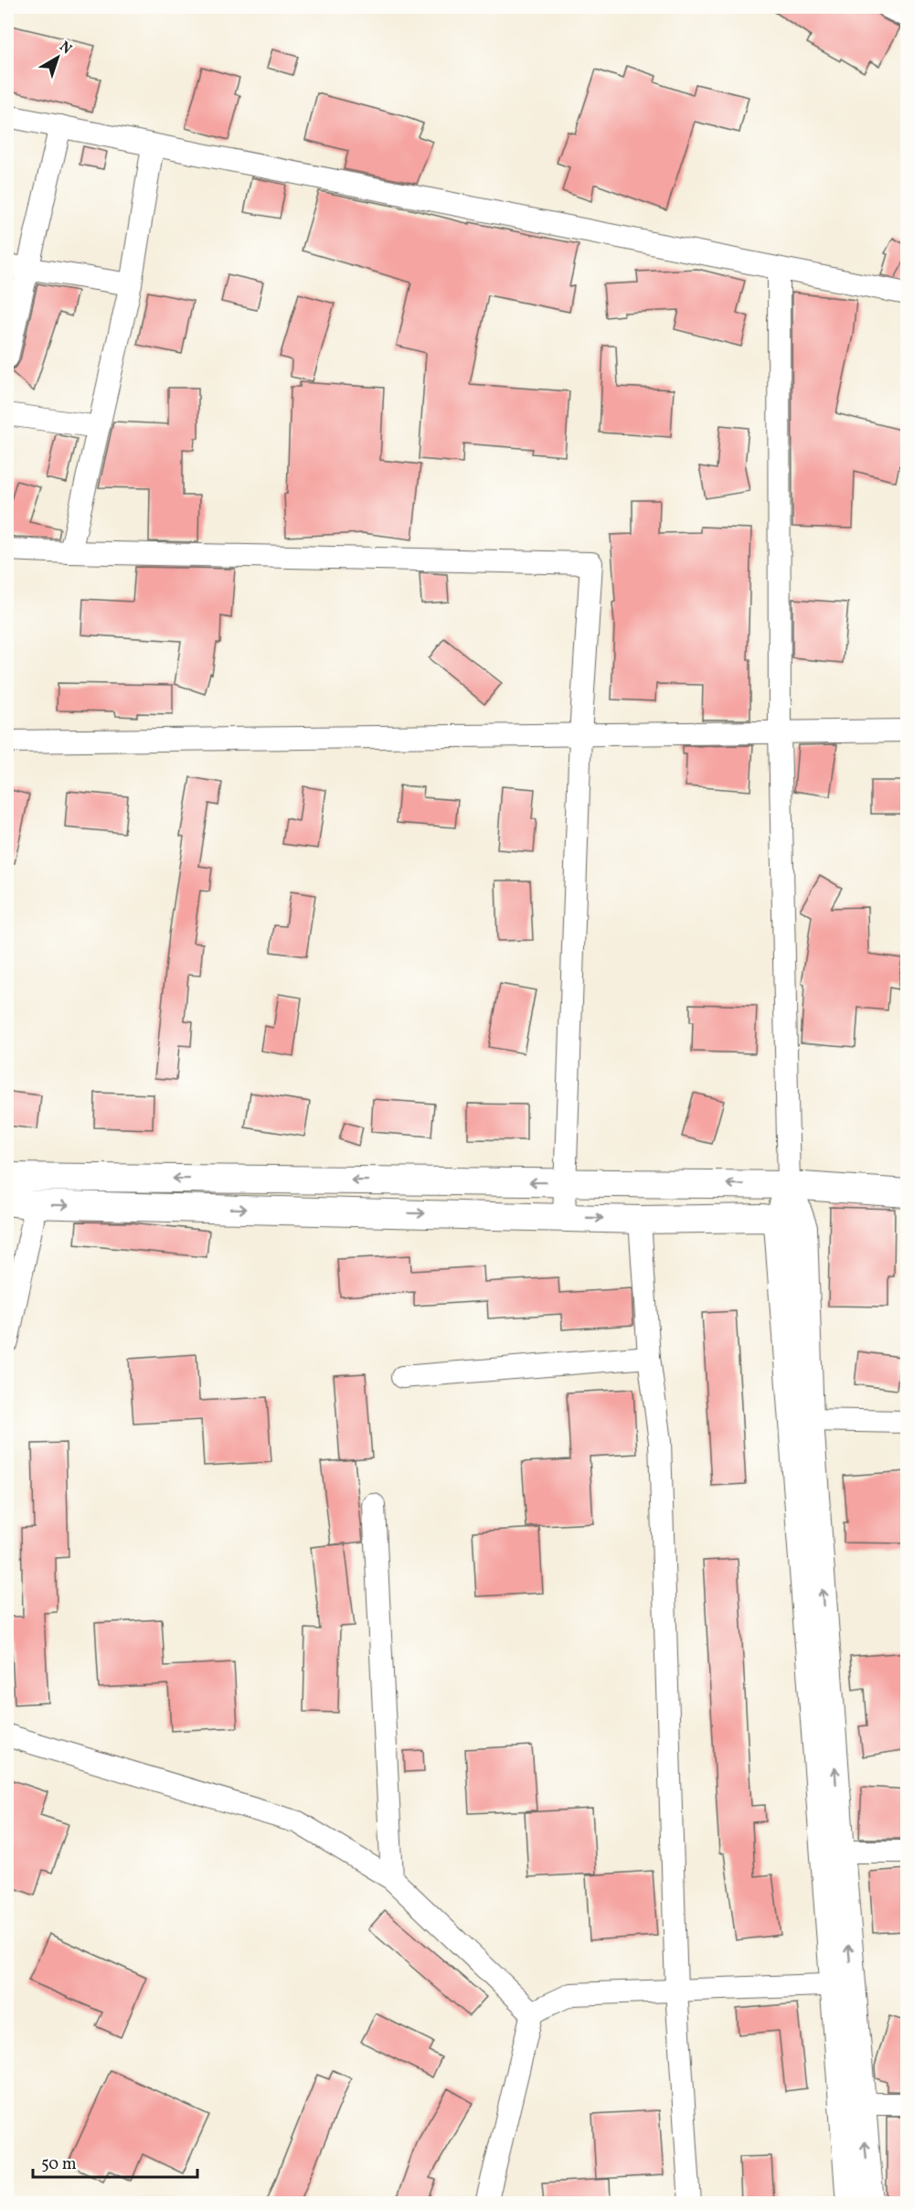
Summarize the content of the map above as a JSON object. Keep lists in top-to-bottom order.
{
  "scale_bar": "50 m",
  "north": "top right"
}
